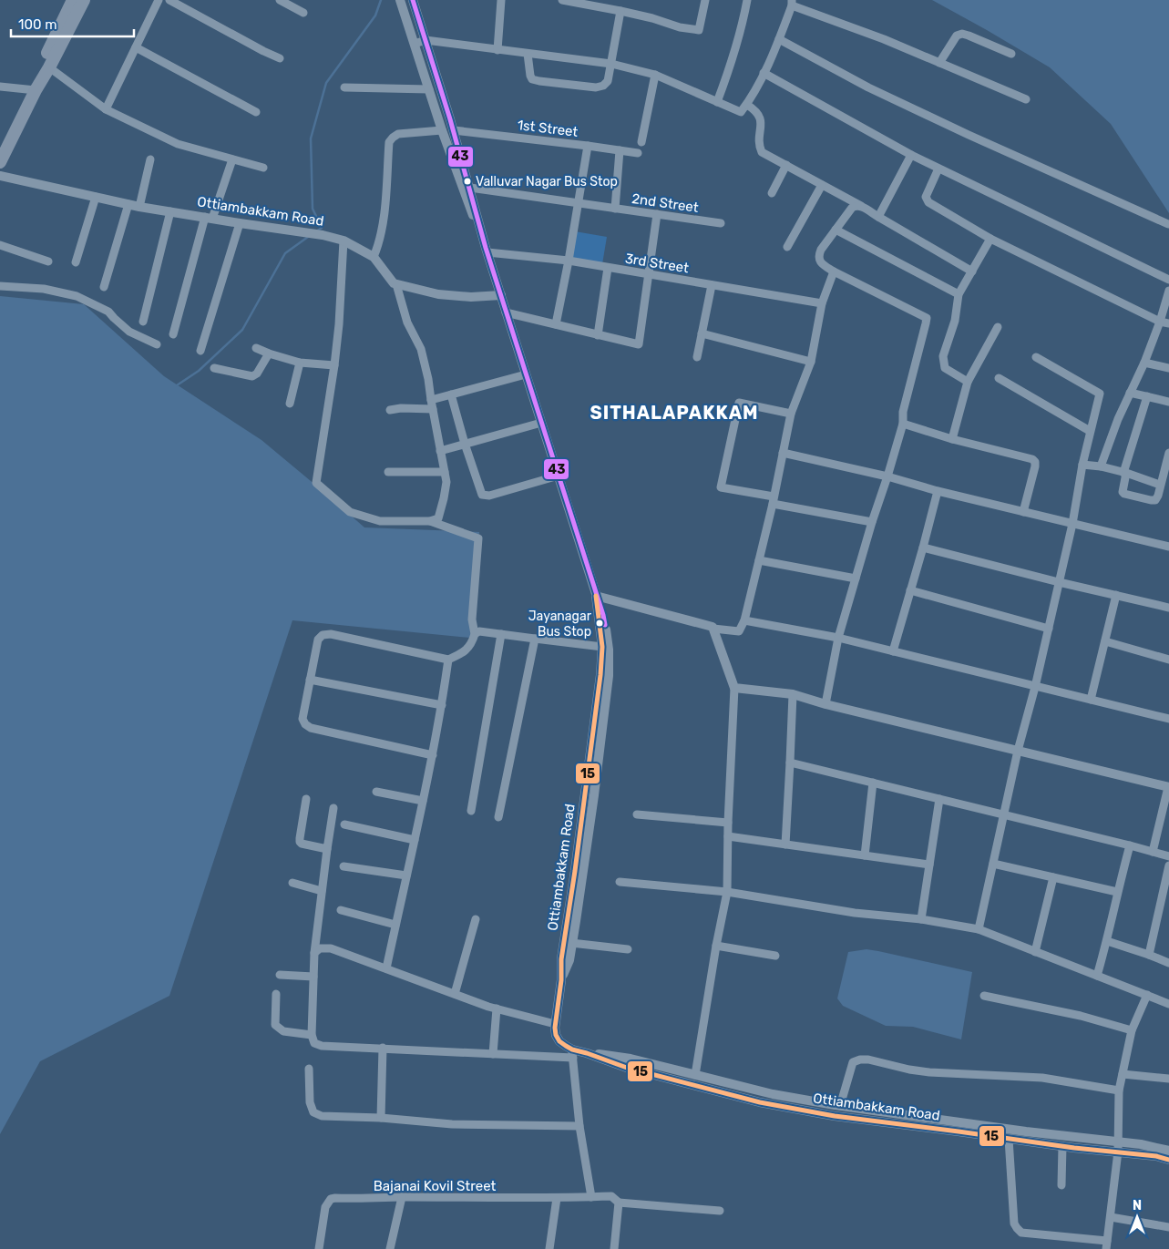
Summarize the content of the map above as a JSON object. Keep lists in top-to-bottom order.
{
  "streets": {
    "street": [
      "1st Street",
      "2nd Street",
      "Ottiambakkam Road",
      "3rd Street",
      "Bajanai Kovil Street"
    ]
  },
  "crossings": [
    ["1st Street", "Ottiambakkam Road"],
    ["2nd Street", "Ottiambakkam Road"],
    ["Ottiambakkam Road", "3rd Street"]
  ],
  "districts": ["SITHALAPAKKAM"],
  "places": ["Valluvar Nagar Bus Stop", "Jayanagar Bus Stop"],
  "lines": ["transit line 43", "transit line 15"],
  "scale_bar": "100 m",
  "north": "top"
}
